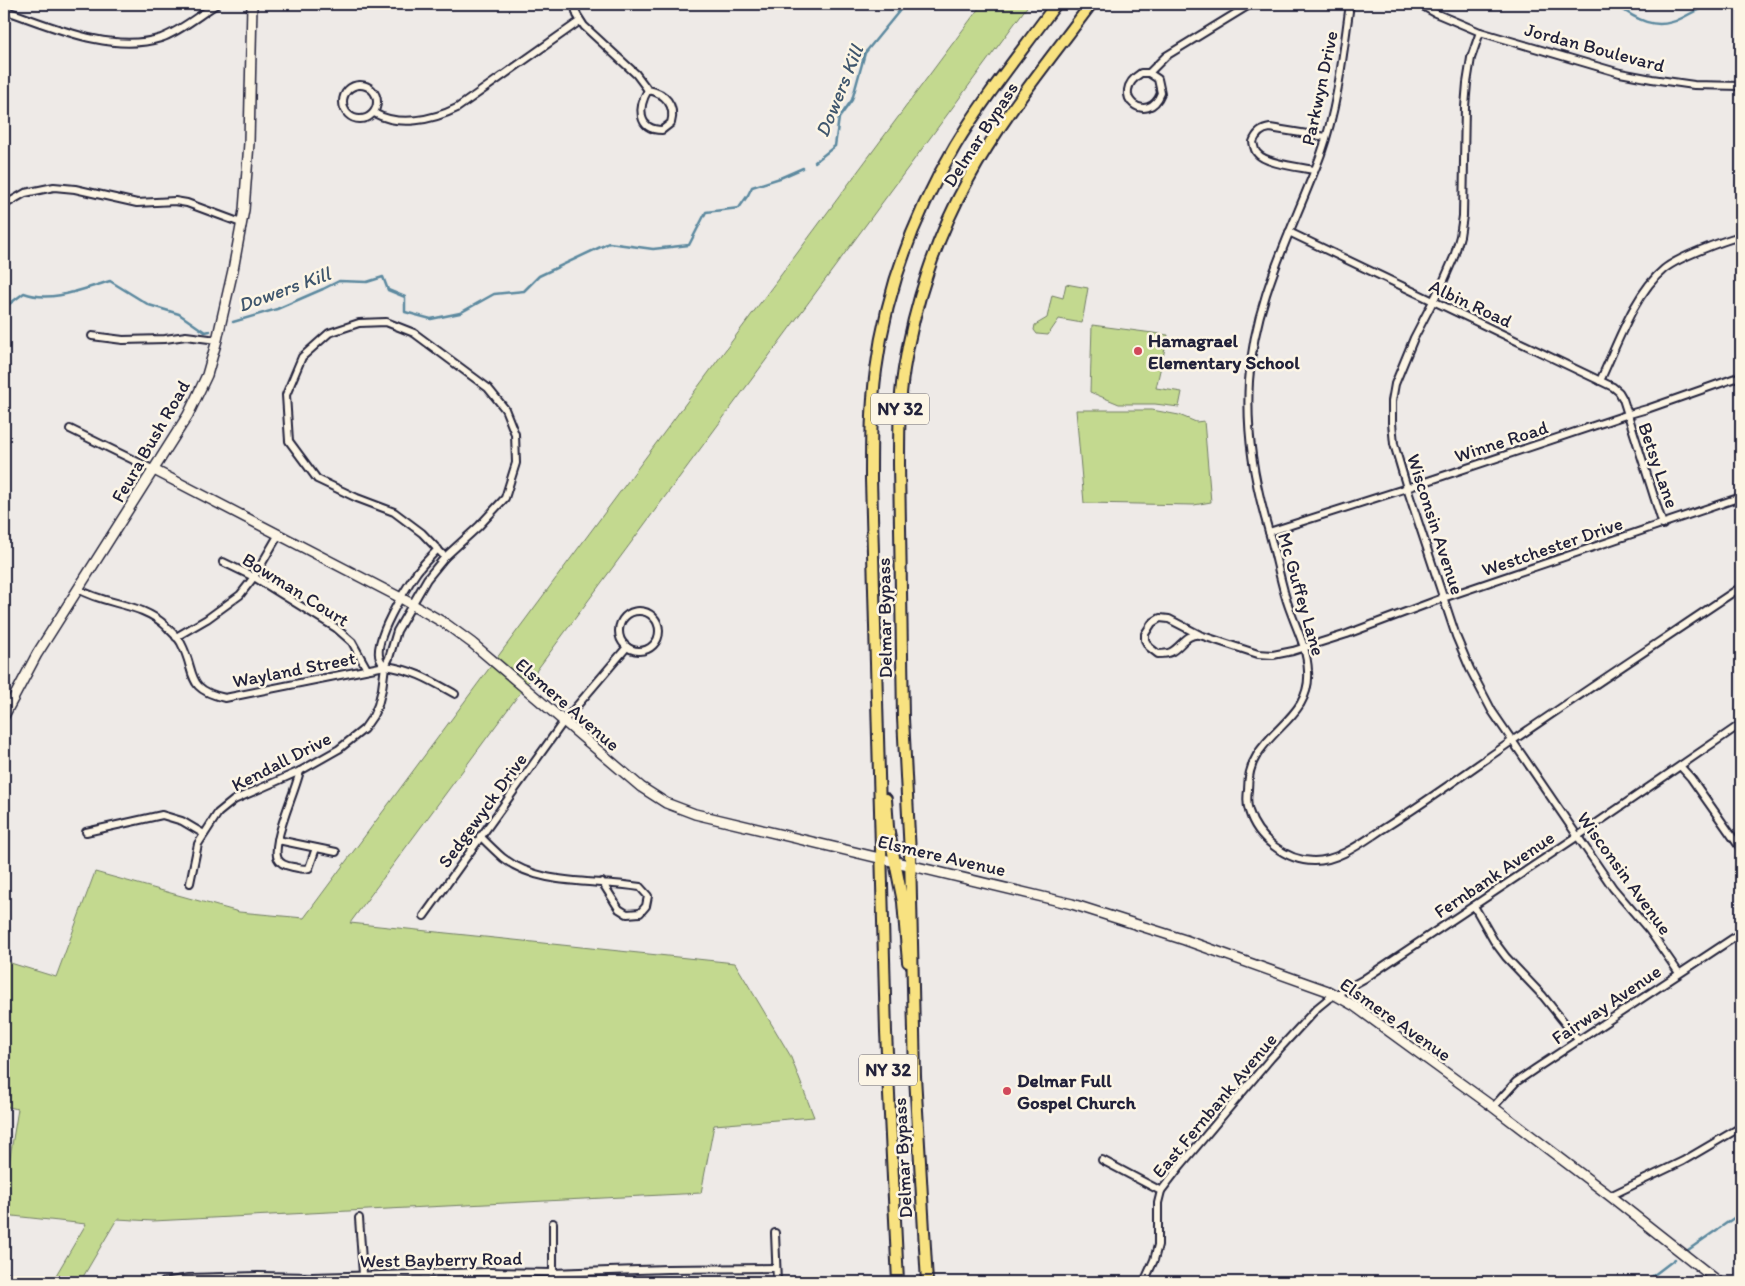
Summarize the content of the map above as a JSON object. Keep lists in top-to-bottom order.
{
  "streets": {
    "main road": [
      "Delmar Bypass",
      "NY 32",
      "Feura Bush Road",
      "Elsmere Avenue"
    ],
    "street": [
      "Jordan Boulevard",
      "Parkwyn Drive",
      "Albin Road",
      "Winne Road",
      "Betsy Lane",
      "Wisconsin Avenue",
      "Westchester Drive",
      "Bowman Court",
      "Mc Guffey Lane",
      "Wayland Street",
      "Kendall Drive",
      "Sedgewyck Drive",
      "Fernbank Avenue",
      "Fairway Avenue",
      "East Fernbank Avenue",
      "West Bayberry Road"
    ]
  },
  "crossings": [
    ["Jordan Boulevard", "Wisconsin Avenue"],
    ["Parkwyn Drive", "Albin Road"],
    ["Parkwyn Drive", "Mc Guffey Lane"],
    ["Delmar Bypass", "Elsmere Avenue"],
    ["Albin Road", "Winne Road"],
    ["Albin Road", "Betsy Lane"],
    ["Albin Road", "Wisconsin Avenue"],
    ["Albin Road", "Mc Guffey Lane"],
    ["Feura Bush Road", "Wayland Street"],
    ["Feura Bush Road", "Elsmere Avenue"],
    ["Winne Road", "Betsy Lane"],
    ["Winne Road", "Wisconsin Avenue"],
    ["Winne Road", "Mc Guffey Lane"],
    ["Betsy Lane", "Westchester Drive"],
    ["Wisconsin Avenue", "Westchester Drive"],
    ["Wisconsin Avenue", "Mc Guffey Lane"],
    ["Wisconsin Avenue", "Fernbank Avenue"],
    ["Wisconsin Avenue", "Fairway Avenue"],
    ["Westchester Drive", "Mc Guffey Lane"],
    ["Bowman Court", "Wayland Street"],
    ["Wayland Street", "Kendall Drive"],
    ["Elsmere Avenue", "Kendall Drive"],
    ["Elsmere Avenue", "Sedgewyck Drive"],
    ["Elsmere Avenue", "Fernbank Avenue"],
    ["Elsmere Avenue", "Fairway Avenue"],
    ["Elsmere Avenue", "East Fernbank Avenue"],
    ["Fernbank Avenue", "East Fernbank Avenue"]
  ],
  "water": ["Dowers Kill"],
  "places": ["Hamagrael Elementary School", "Delmar Full Gospel Church"]
}
